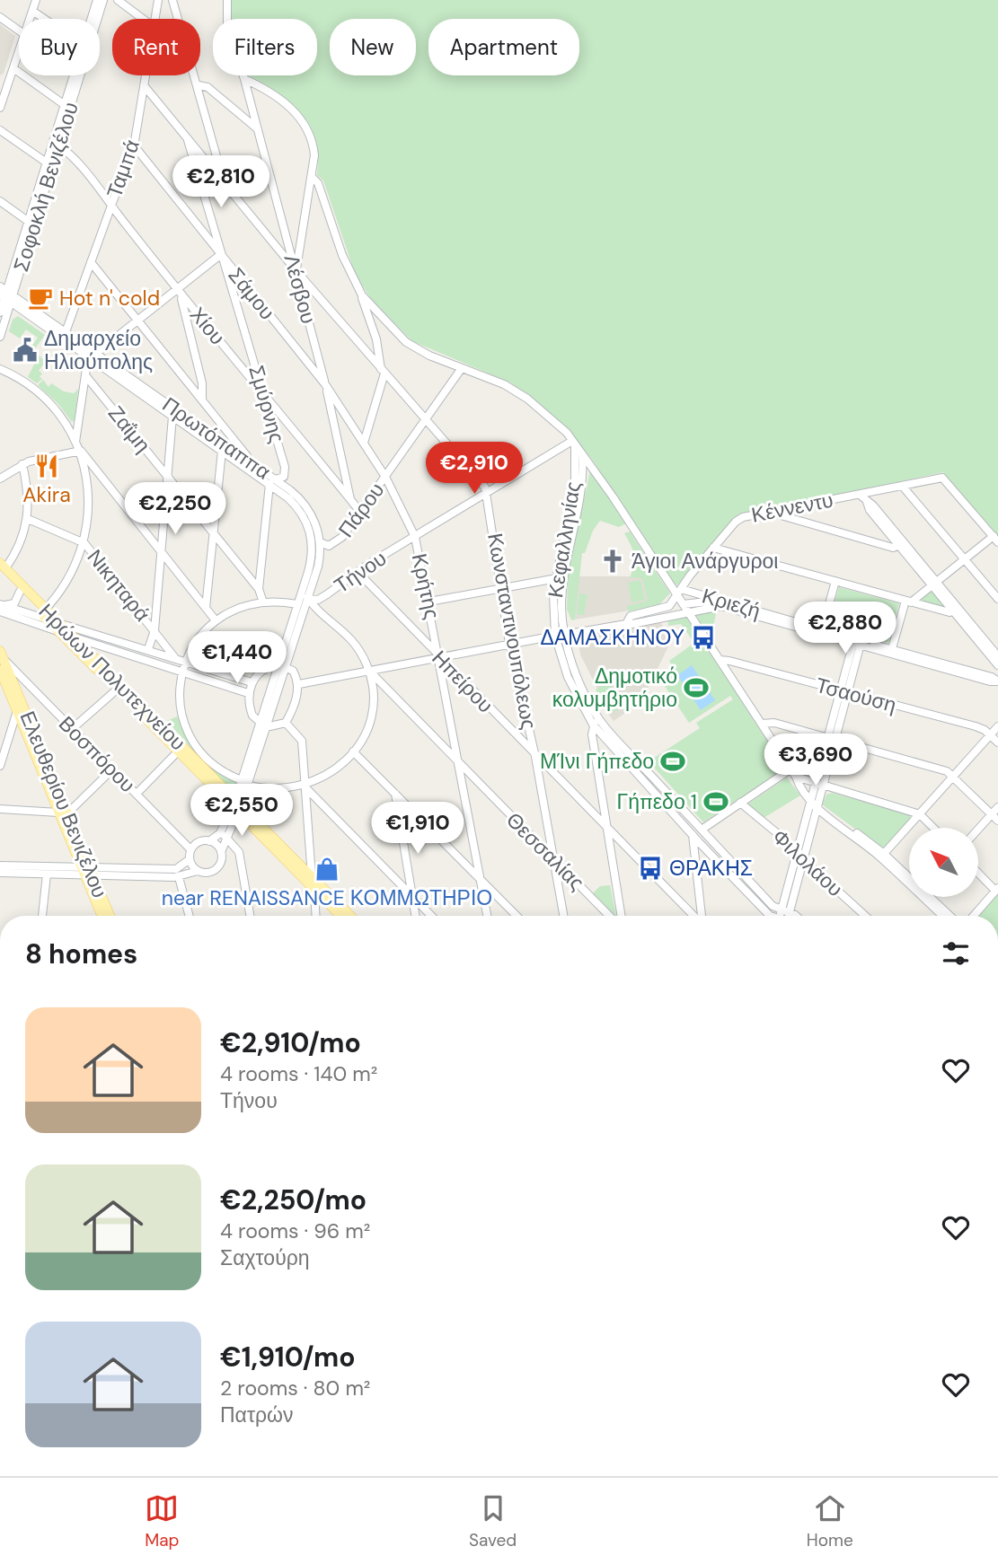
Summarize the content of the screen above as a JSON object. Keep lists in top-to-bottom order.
{
  "streets": {
    "main road": ["Ηρώων Πολυτεχνείου", "Ελευθερίου Βενιζέλου"],
    "street": [
      "Ταμπά",
      "Σοφοκλή Βενιζέλου",
      "Λέσβου",
      "Σάμου",
      "Χίου",
      "Σμύρνης",
      "Ζαΐμη",
      "Πρωτόπαππα",
      "Κέννεντυ",
      "Πάρου",
      "Κεφαλληνίας",
      "Τήνου",
      "Νικηταρά",
      "Κρήτης",
      "Κριεζή",
      "Κωνσταντινουπόλεως",
      "Ηπείρου",
      "Τσαούση",
      "Βοσπόρου",
      "Θεσσαλίας",
      "Φιλολάου"
    ]
  },
  "crossings": [
    ["Ταμπά", "Σάμου"],
    ["Ταμπά", "Χίου"],
    ["Ταμπά", "Πρωτόπαππα"],
    ["Σοφοκλή Βενιζέλου", "Χίου"],
    ["Σοφοκλή Βενιζέλου", "Πρωτόπαππα"],
    ["Λέσβου", "Σάμου"],
    ["Λέσβου", "Χίου"],
    ["Σάμου", "Σμύρνης"],
    ["Σάμου", "Πάρου"],
    ["Σάμου", "Κρήτης"],
    ["Χίου", "Σμύρνης"],
    ["Χίου", "Πάρου"],
    ["Σμύρνης", "Πρωτόπαππα"],
    ["Πρωτόπαππα", "Πάρου"],
    ["Κέννεντυ", "Κριεζή"],
    ["Πάρου", "Κρήτης"],
    ["Κεφαλληνίας", "Τήνου"],
    ["Κεφαλληνίας", "Κριεζή"],
    ["Τήνου", "Κρήτης"],
    ["Τήνου", "Κωνσταντινουπόλεως"],
    ["Τήνου", "Ηπείρου"],
    ["Κρήτης", "Ηπείρου"],
    ["Κρήτης", "Θεσσαλίας"],
    ["Κωνσταντινουπόλεως", "Ηπείρου"],
    ["Κωνσταντινουπόλεως", "Θεσσαλίας"],
    ["Βοσπόρου", "Ελευθερίου Βενιζέλου"]
  ],
  "places": {
    "cafe": ["Hot n' cold"],
    "public building": ["Δημαρχείο Ηλιούπολης"],
    "restaurant": ["Akira"],
    "church": ["Άγιοι Ανάργυροι"],
    "bus stop": ["ΔΑΜΑΣΚΗΝΟΥ", "ΘΡΑΚΗΣ"],
    "sports": ["Δημοτικό κολυμβητήριο", "ΜΊνι Γήπεδο", "Γήπεδο 1"],
    "shop": ["near RENAISSANCE ΚΟΜΜΩΤΗΡΙΟ"]
  },
  "north": "top left",
  "page": {
    "chip": [
      "Buy",
      "Rent",
      "Filters",
      "New",
      "Apartment"
    ],
    "price": [
      "€2,810",
      "€2,910",
      "€2,250",
      "€2,880",
      "€1,440",
      "€3,690",
      "€2,550",
      "€1,910"
    ],
    "heading": "8 homes",
    "list": [
      {
        "name": "€2,910/mo",
        "note": "4 rooms · 140 m² · Τήνου"
      },
      {
        "name": "€2,250/mo",
        "note": "4 rooms · 96 m² · Σαχτούρη"
      },
      {
        "name": "€1,910/mo",
        "note": "2 rooms · 80 m² · Πατρών"
      }
    ],
    "tabs": ["Map", "Saved", "Home"]
  }
}
